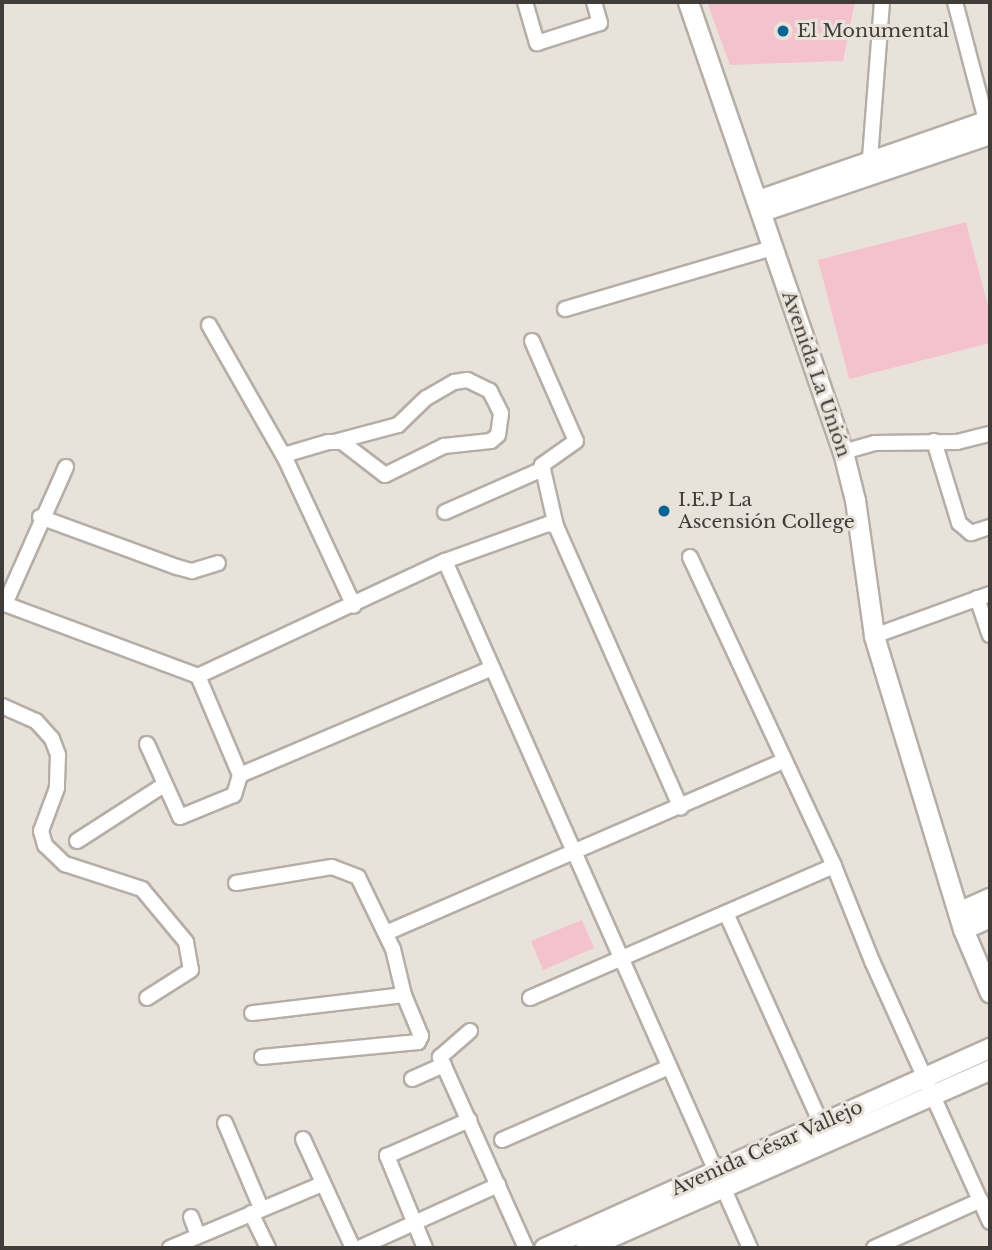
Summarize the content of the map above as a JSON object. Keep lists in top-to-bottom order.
{
  "streets": {
    "street": ["Avenida La Unión", "Avenida César Vallejo"]
  },
  "places": ["El Monumental", "I.E.P La Ascensión College"]
}
